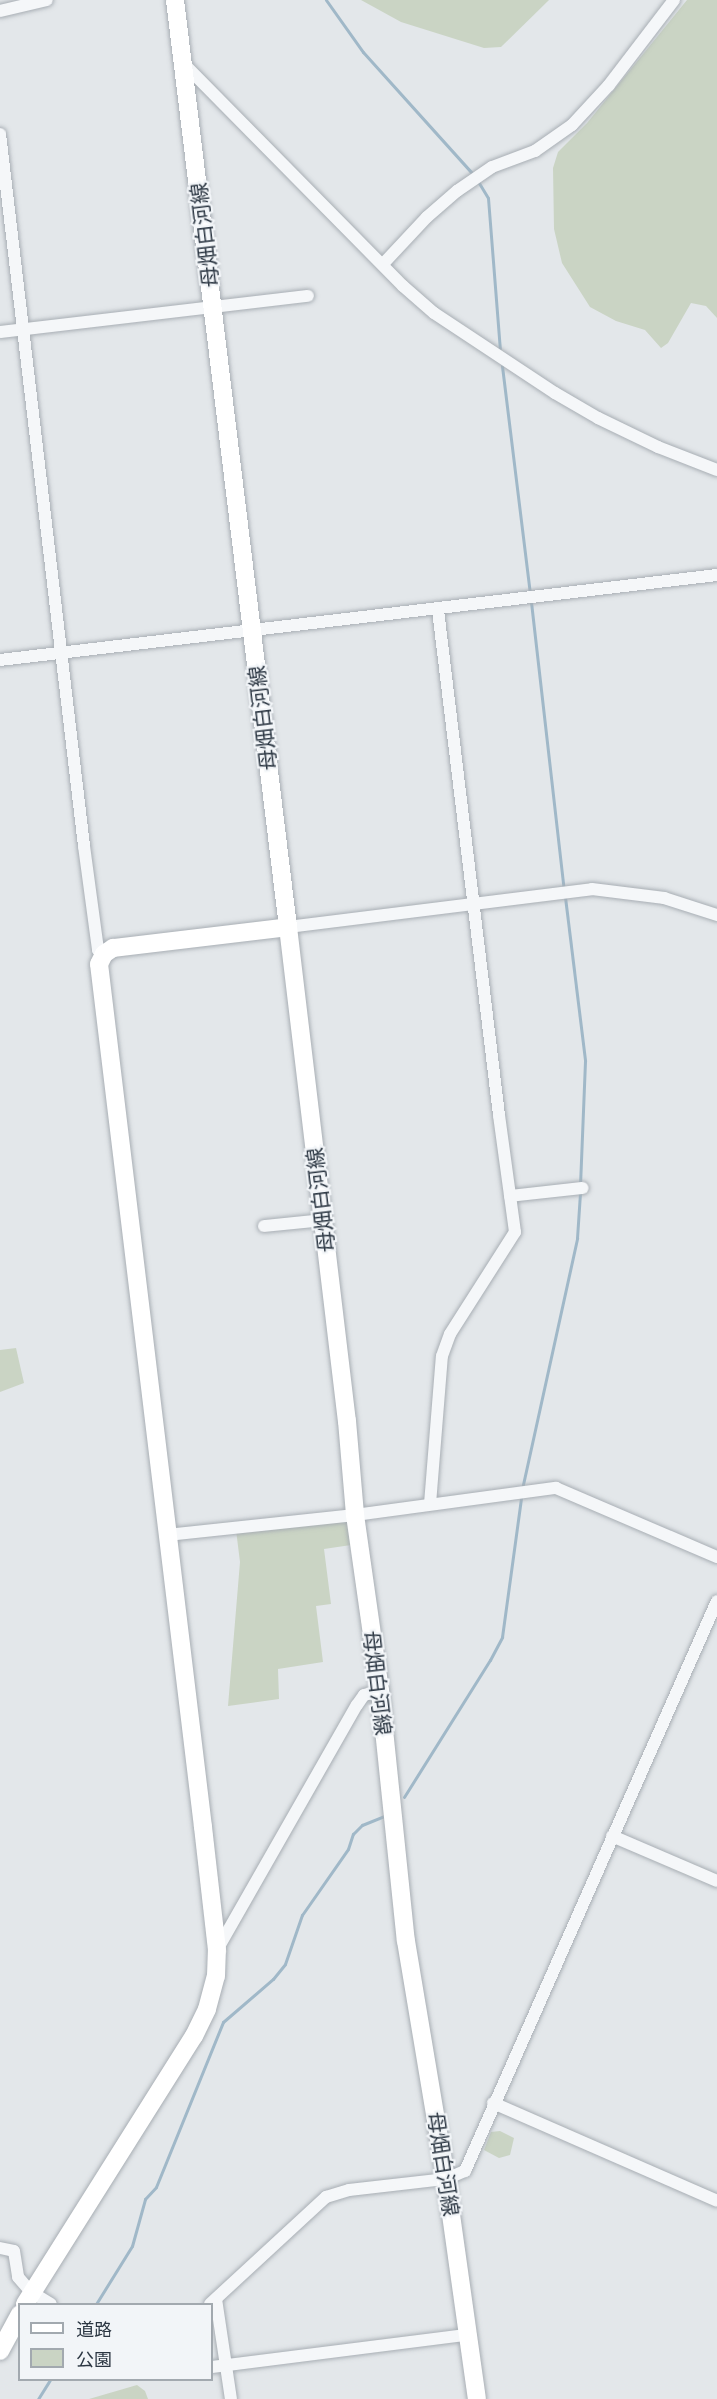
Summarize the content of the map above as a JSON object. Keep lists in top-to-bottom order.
{
  "streets": {
    "main road": ["母畑白河線"]
  },
  "legend": ["道路", "公園"]
}
